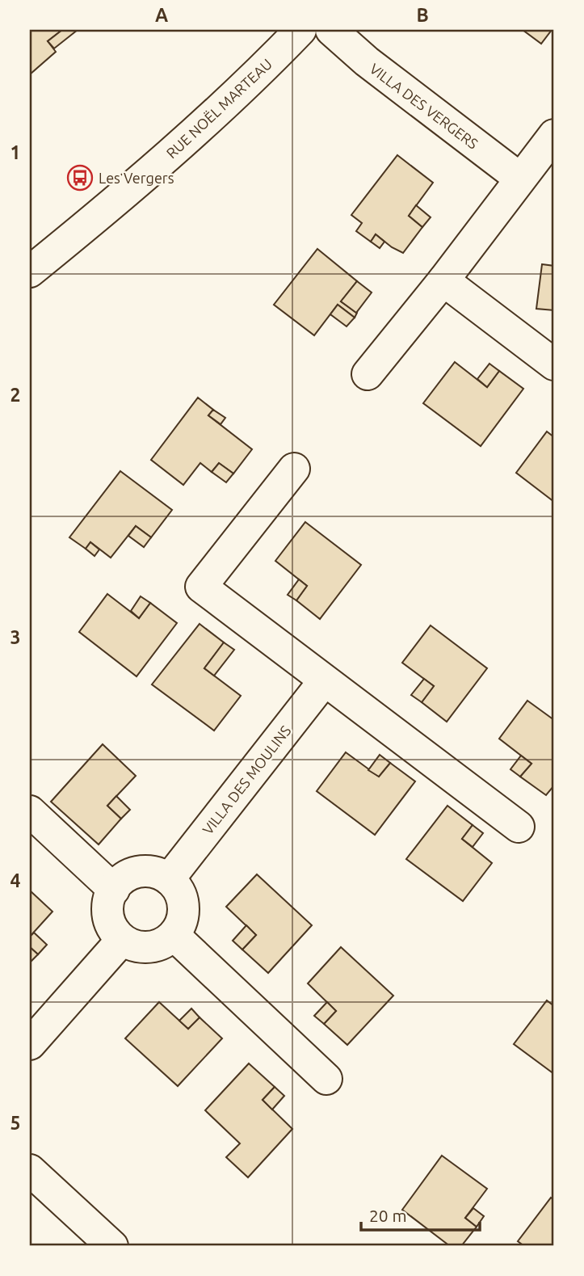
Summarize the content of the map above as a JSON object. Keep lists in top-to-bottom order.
{
  "streets": {
    "street": ["VILLA DES VERGERS", "RUE NOËL MARTEAU", "VILLA DES MOULINS"]
  },
  "places": {
    "bus stop": ["Les Vergers"]
  },
  "scale_bar": "20 m",
  "grid": {
    "columns": ["A", "B"],
    "rows": [
      "1",
      "2",
      "3",
      "4",
      "5"
    ]
  }
}
